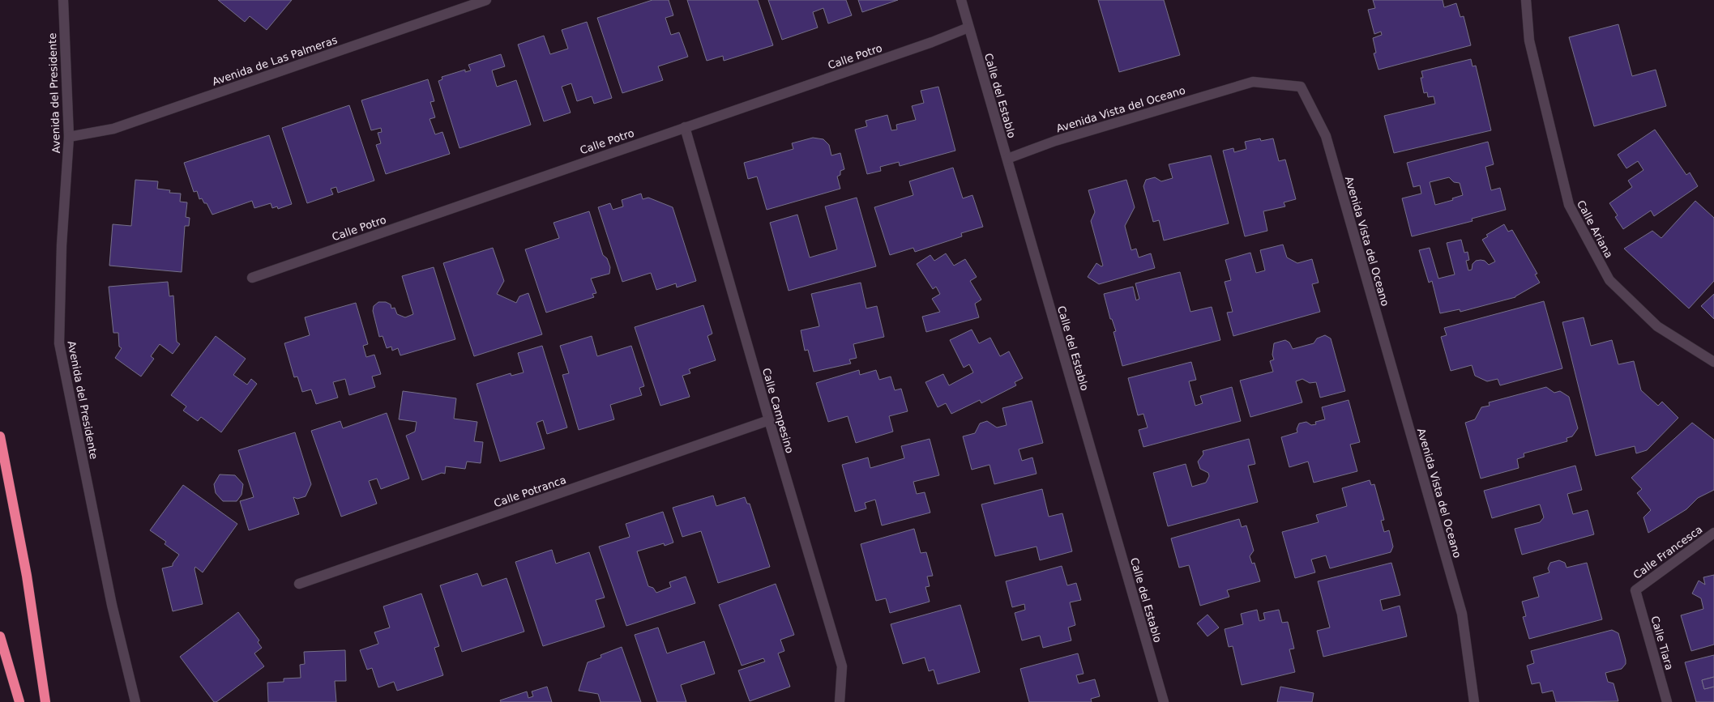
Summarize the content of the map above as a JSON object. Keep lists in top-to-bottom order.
{
  "streets": {
    "street": [
      "Calle Potro",
      "Avenida de Las Palmeras",
      "Avenida del Presidente",
      "Calle del Establo",
      "Avenida Vista del Oceano",
      "Calle Ariana",
      "Calle Campesino",
      "Calle Potranca",
      "Calle Francesca",
      "Calle Tiara"
    ]
  },
  "crossings": [
    ["Calle Potro", "Calle del Establo"],
    ["Calle Potro", "Calle Campesino"],
    ["Avenida de Las Palmeras", "Avenida del Presidente"],
    ["Calle del Establo", "Avenida Vista del Oceano"],
    ["Calle Campesino", "Calle Potranca"],
    ["Calle Francesca", "Calle Tiara"]
  ]
}
